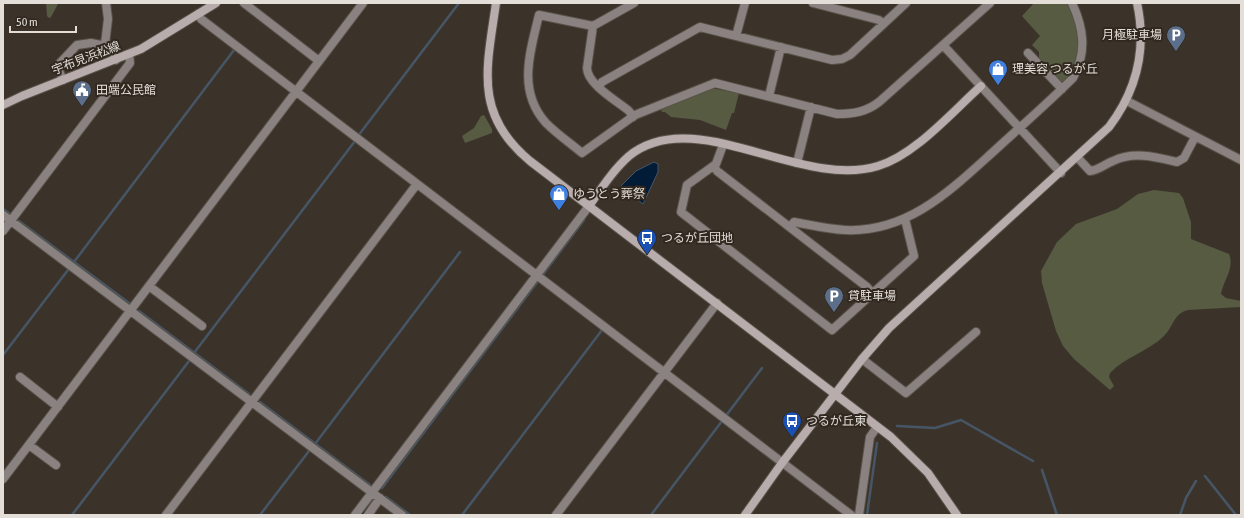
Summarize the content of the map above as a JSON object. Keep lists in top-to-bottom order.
{
  "streets": {
    "street": ["宇布見浜松線"]
  },
  "places": {
    "parking": ["月極駐車場", "貸駐車場"],
    "shop": ["理美容 つるが丘", "ゆうとう葬祭"],
    "public building": ["田端公民館"],
    "bus stop": ["つるが丘団地", "つるが丘東"]
  },
  "scale_bar": "50 m"
}
